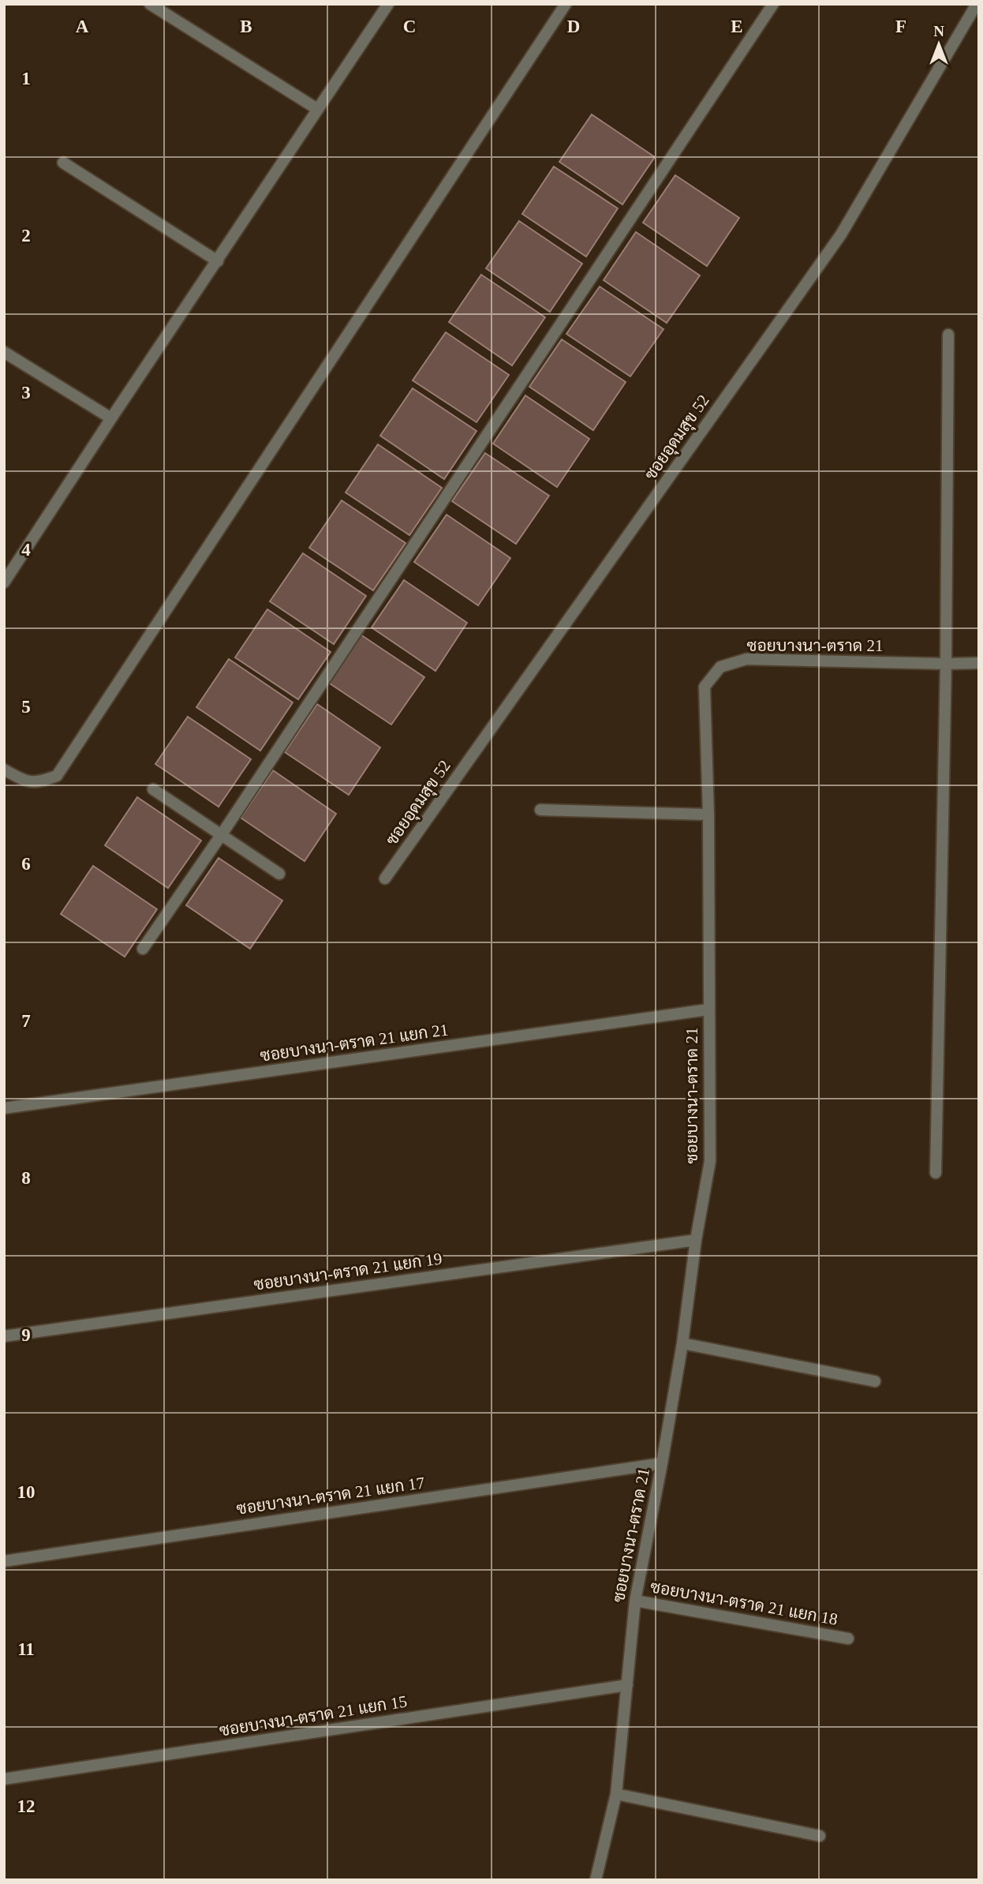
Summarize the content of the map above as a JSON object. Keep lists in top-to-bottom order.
{
  "streets": {
    "street": [
      "ซอยอุดมสุข 52",
      "ซอยบางนา-ตราด 21",
      "ซอยบางนา-ตราด 21 แยก 21",
      "ซอยบางนา-ตราด 21 แยก 19",
      "ซอยบางนา-ตราด 21 แยก 17",
      "ซอยบางนา-ตราด 21 แยก 18",
      "ซอยบางนา-ตราด 21 แยก 15"
    ]
  },
  "crossings": [
    ["ซอยบางนา-ตราด 21", "ซอยบางนา-ตราด 21 แยก 21"],
    ["ซอยบางนา-ตราด 21", "ซอยบางนา-ตราด 21 แยก 19"],
    ["ซอยบางนา-ตราด 21", "ซอยบางนา-ตราด 21 แยก 17"],
    ["ซอยบางนา-ตราด 21", "ซอยบางนา-ตราด 21 แยก 18"],
    ["ซอยบางนา-ตราด 21", "ซอยบางนา-ตราด 21 แยก 15"]
  ],
  "north": "top",
  "grid": {
    "columns": [
      "A",
      "B",
      "C",
      "D",
      "E",
      "F"
    ],
    "rows": [
      "1",
      "2",
      "3",
      "4",
      "5",
      "6",
      "7",
      "8",
      "9",
      "10",
      "11",
      "12"
    ]
  }
}
